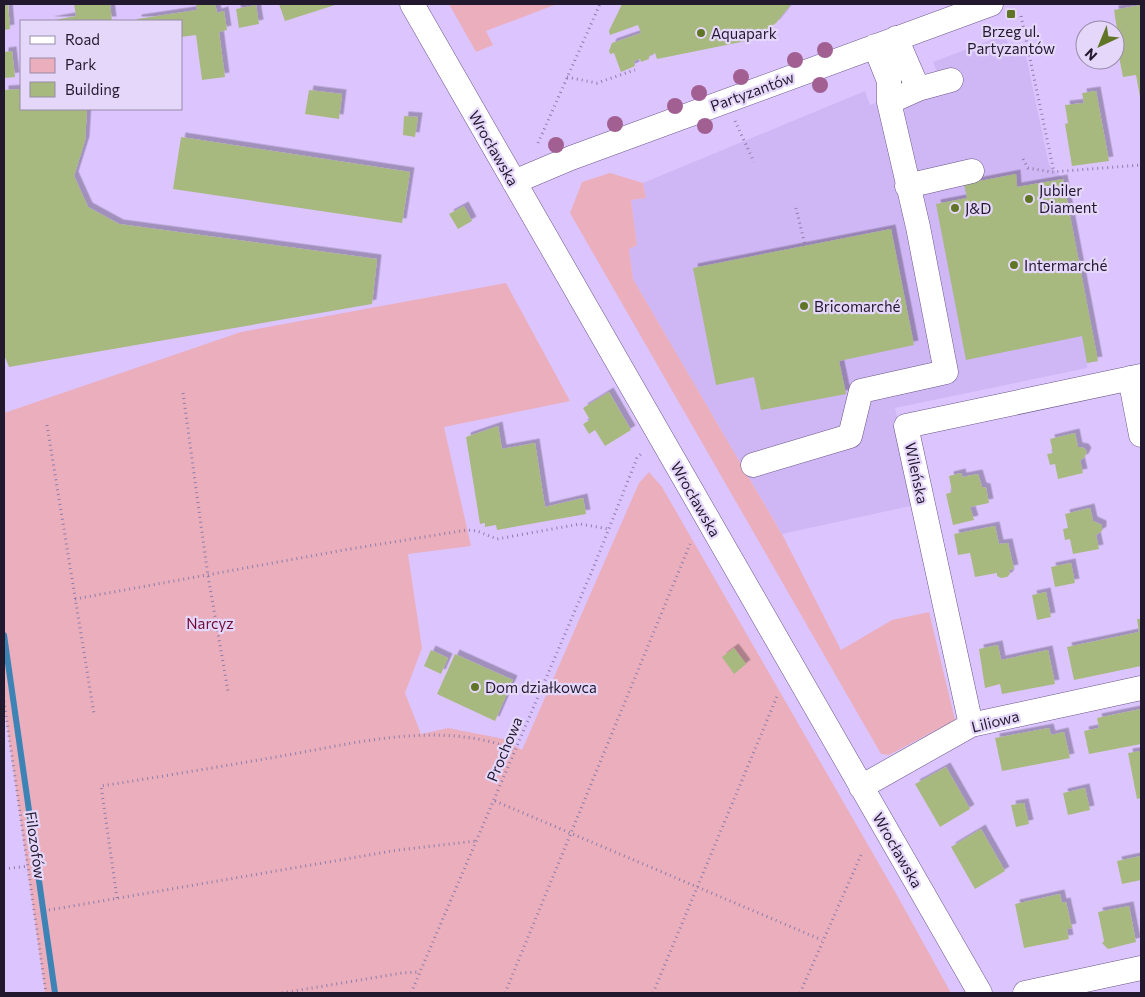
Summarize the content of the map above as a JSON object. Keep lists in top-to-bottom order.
{
  "streets": {
    "street": [
      "Partyzantów",
      "Wrocławska",
      "Wileńska",
      "Liliowa"
    ],
    "path": ["Prochowa", "Filozofów"]
  },
  "crossings": [
    ["Partyzantów", "Wrocławska"],
    ["Wrocławska", "Liliowa"],
    ["Wrocławska", "Prochowa"],
    ["Wileńska", "Liliowa"]
  ],
  "parks": ["Narcyz"],
  "places": {
    "transit": ["Brzeg ul. Partyzantów"],
    "other": [
      "Aquapark",
      "Jubiler Diament",
      "J&D",
      "Intermarché",
      "Bricomarché",
      "Dom działkowca"
    ]
  },
  "legend": ["Road", "Park", "Building"],
  "north": "bottom left"
}
